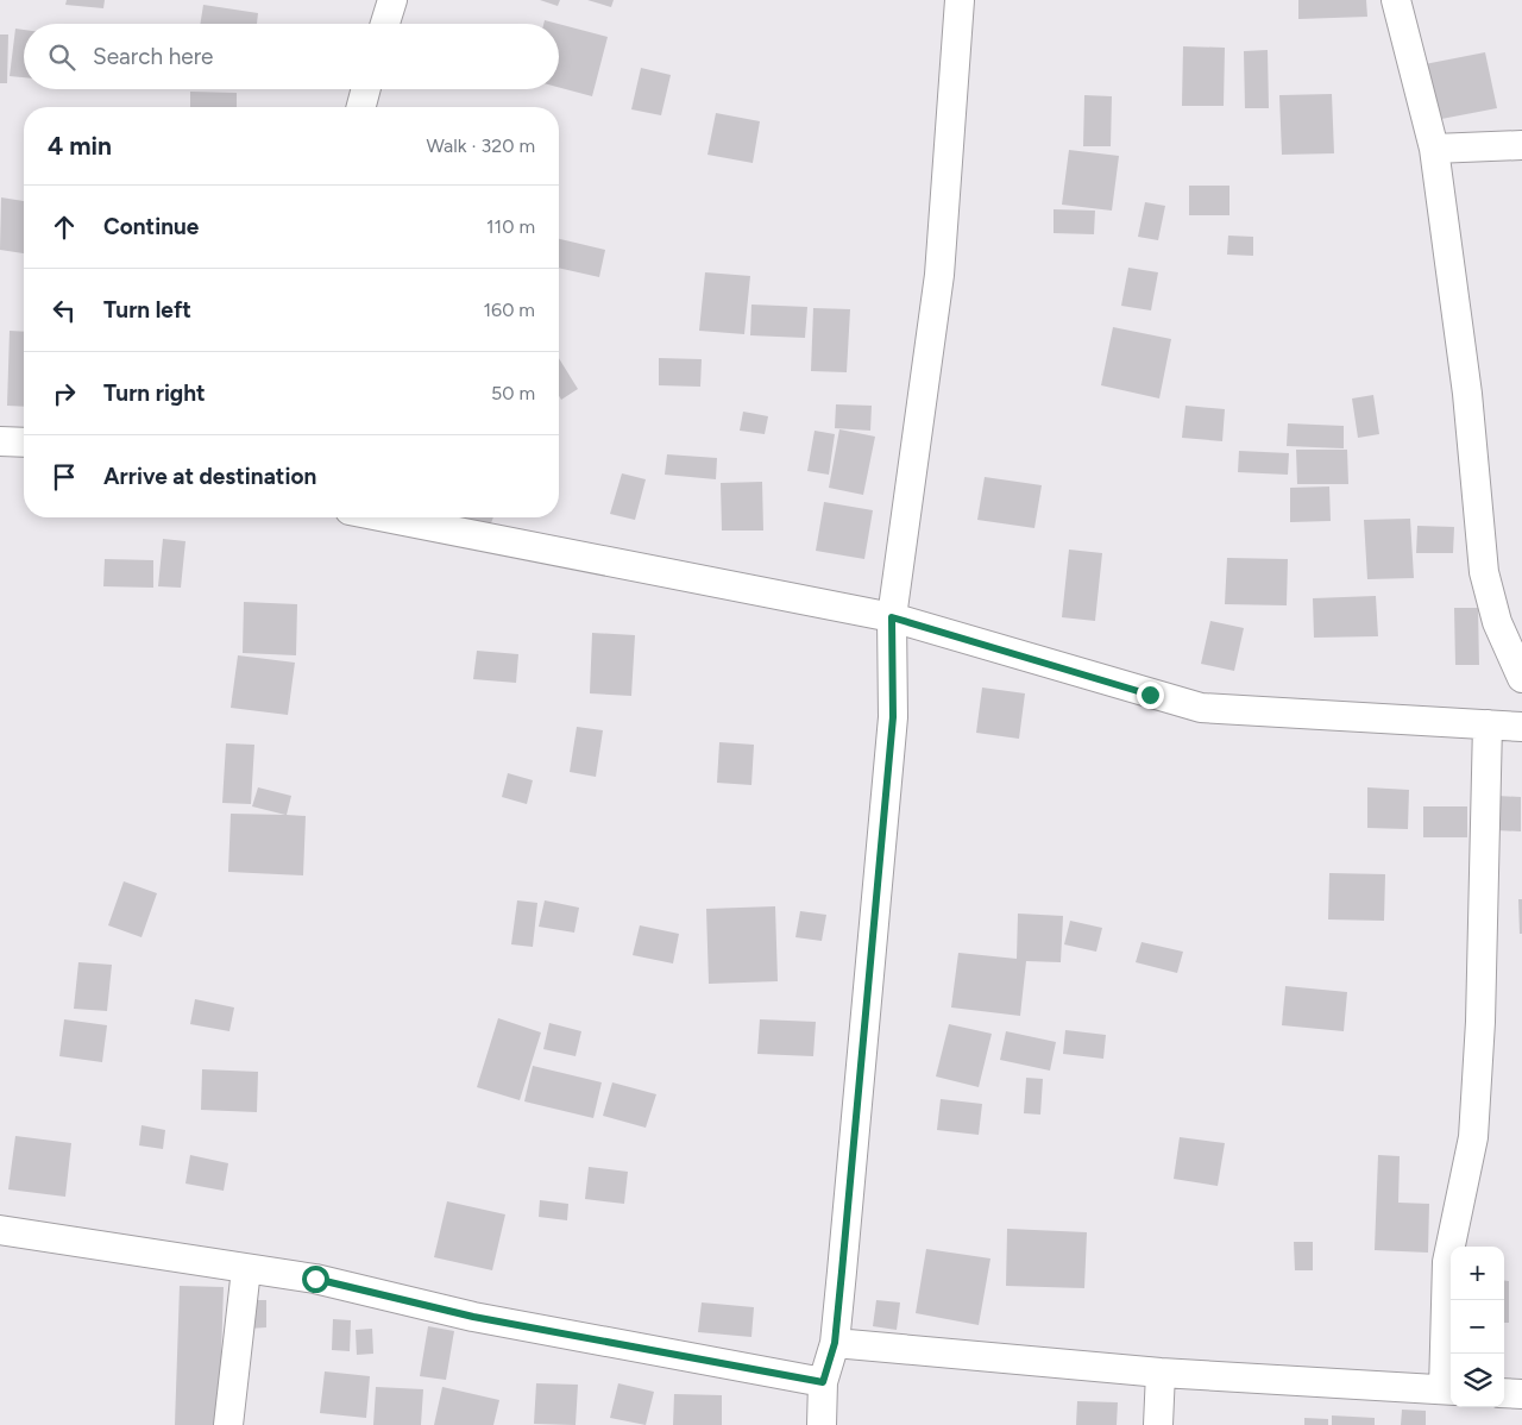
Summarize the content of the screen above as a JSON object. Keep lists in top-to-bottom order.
{
  "page": {
    "search": "Search here",
    "heading": ["4 min", "Walk · 320 m"],
    "list": [
      ["Continue", "110 m"],
      ["Turn left", "160 m"],
      ["Turn right", "50 m"],
      "Arrive at destination"
    ],
    "map_buttons": ["+", "−"]
  }
}
